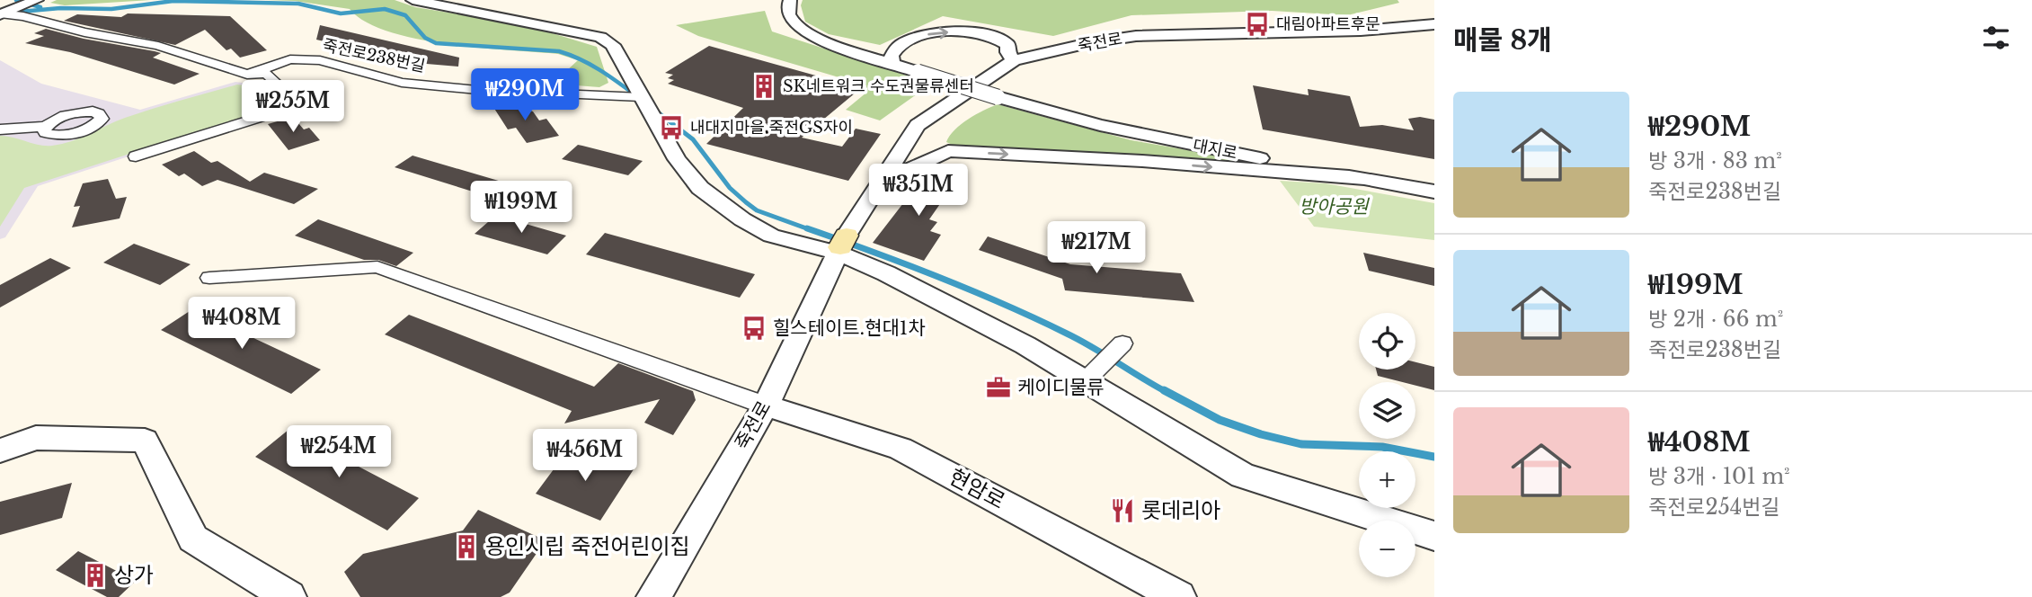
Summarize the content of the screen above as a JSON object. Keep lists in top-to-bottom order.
{
  "streets": {
    "street": [
      "죽전로",
      "죽전로238번길",
      "대지로",
      "현암로"
    ]
  },
  "crossings": [
    ["죽전로", "현암로"]
  ],
  "parks": ["방아공원"],
  "places": {
    "bus stop": ["대림아파트후문", "내대지마을.죽전GS자이", "힐스테이트.현대1차"],
    "building": ["SK네트워크 수도권물류센터", "용인시립 죽전어린이집", "상가"],
    "office": ["케이디물류"],
    "restaurant": ["롯데리아"]
  },
  "page": {
    "heading": "매물 8개",
    "price": [
      "₩290M",
      "₩255M",
      "₩351M",
      "₩199M",
      "₩217M",
      "₩408M",
      "₩254M",
      "₩456M"
    ],
    "list": [
      {
        "name": "₩290M",
        "note": "방 3개 · 83 m² · 죽전로238번길"
      },
      {
        "name": "₩199M",
        "note": "방 2개 · 66 m² · 죽전로238번길"
      },
      {
        "name": "₩408M",
        "note": "방 3개 · 101 m² · 죽전로254번길"
      }
    ],
    "map_buttons": ["+", "−"]
  }
}
